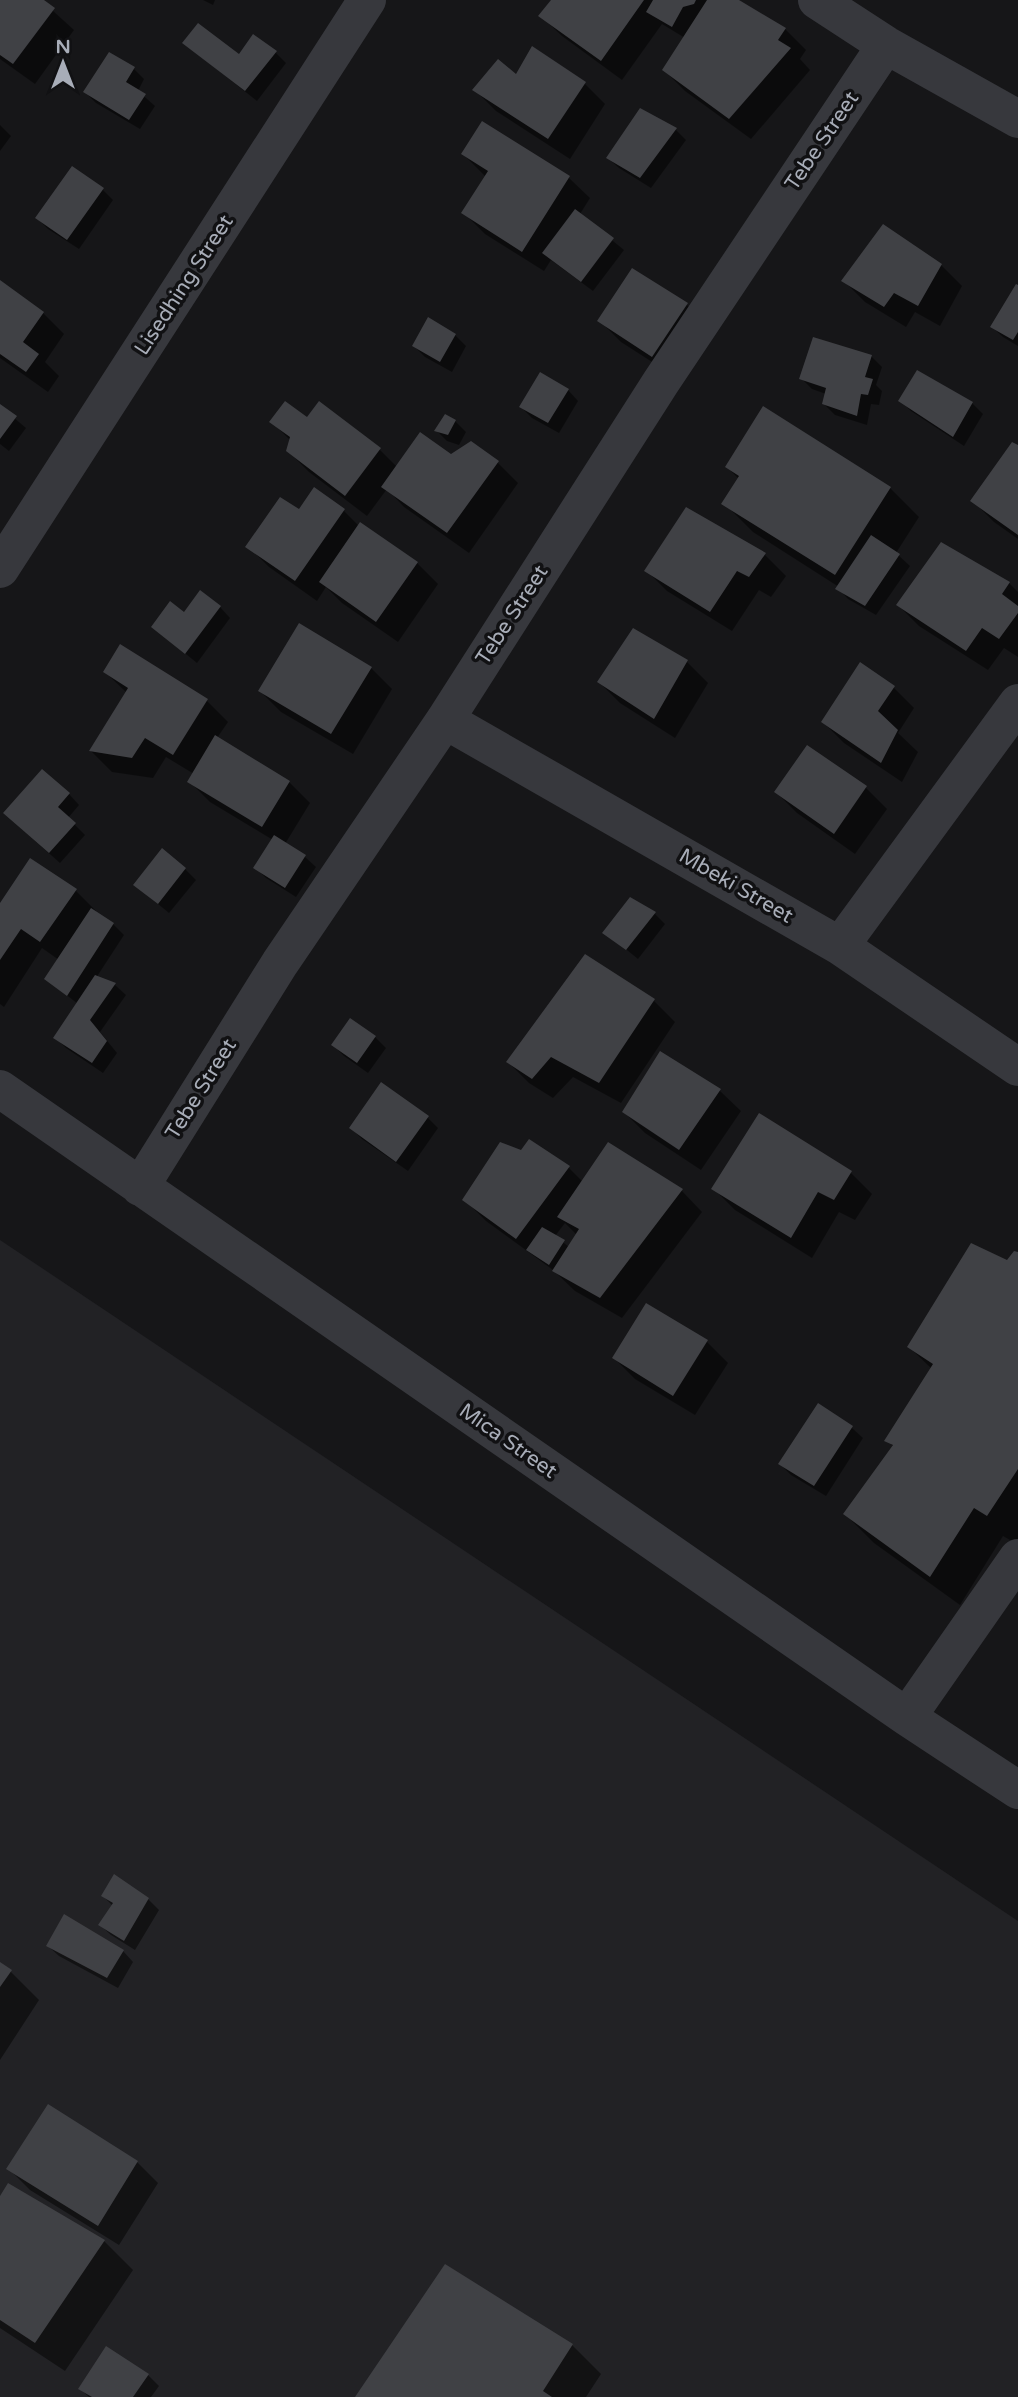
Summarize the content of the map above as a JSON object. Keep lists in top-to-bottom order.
{
  "streets": {
    "street": [
      "Tebe Street",
      "Lisedhing Street",
      "Mbeki Street",
      "Mica Street"
    ]
  },
  "crossings": [
    ["Tebe Street", "Mbeki Street"],
    ["Tebe Street", "Mica Street"]
  ],
  "north": "top"
}
